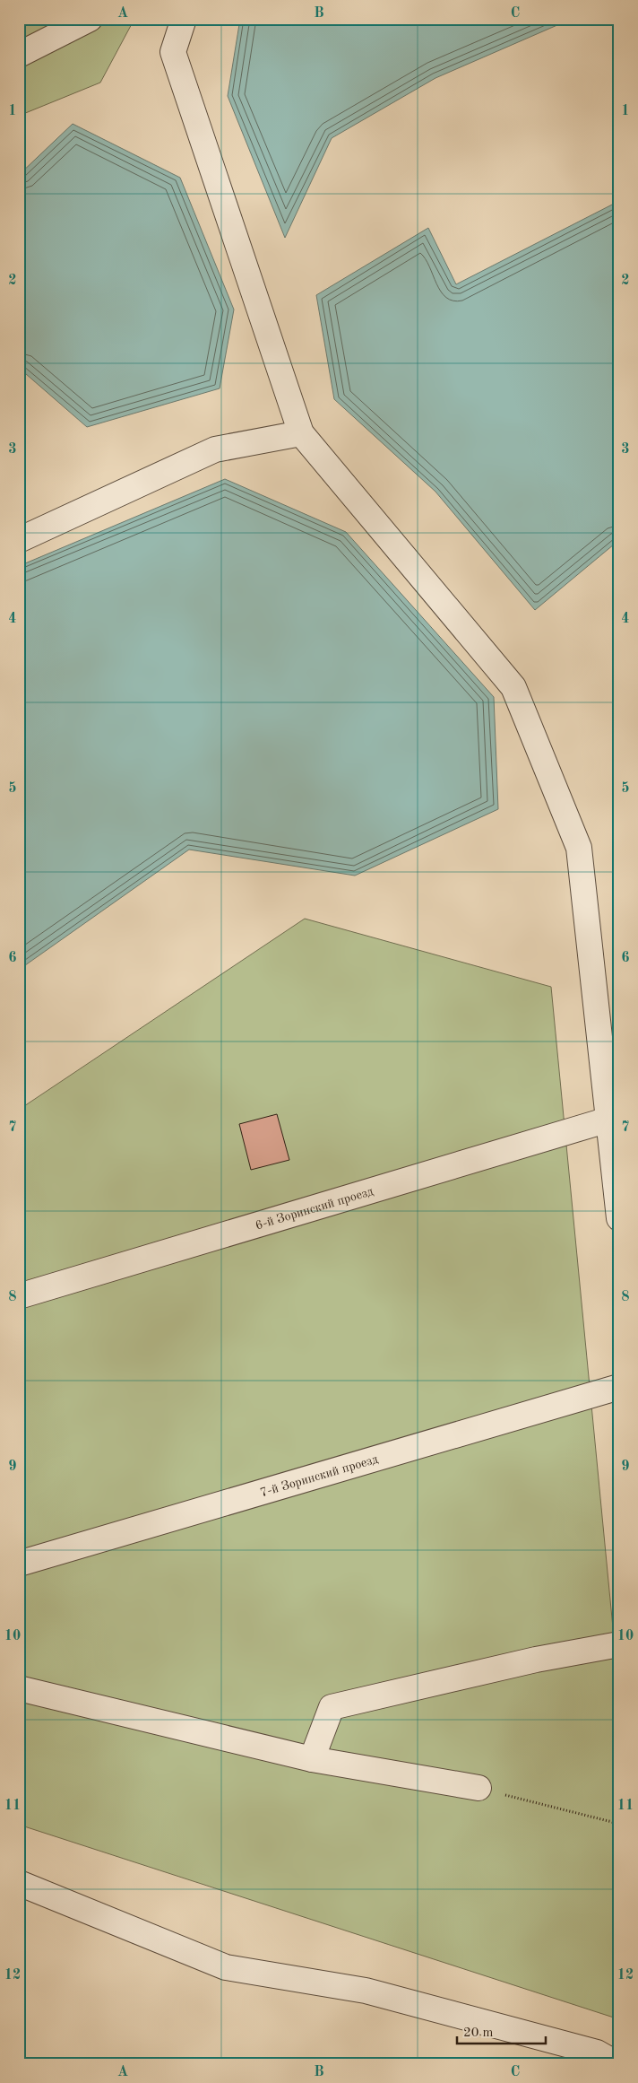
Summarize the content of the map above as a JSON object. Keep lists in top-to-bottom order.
{
  "streets": {
    "street": ["6-й Зоринский проезд", "7-й Зоринский проезд"]
  },
  "scale_bar": "20 m",
  "grid": {
    "columns": ["A", "B", "C"],
    "rows": [
      "1",
      "2",
      "3",
      "4",
      "5",
      "6",
      "7",
      "8",
      "9",
      "10",
      "11",
      "12"
    ]
  }
}
